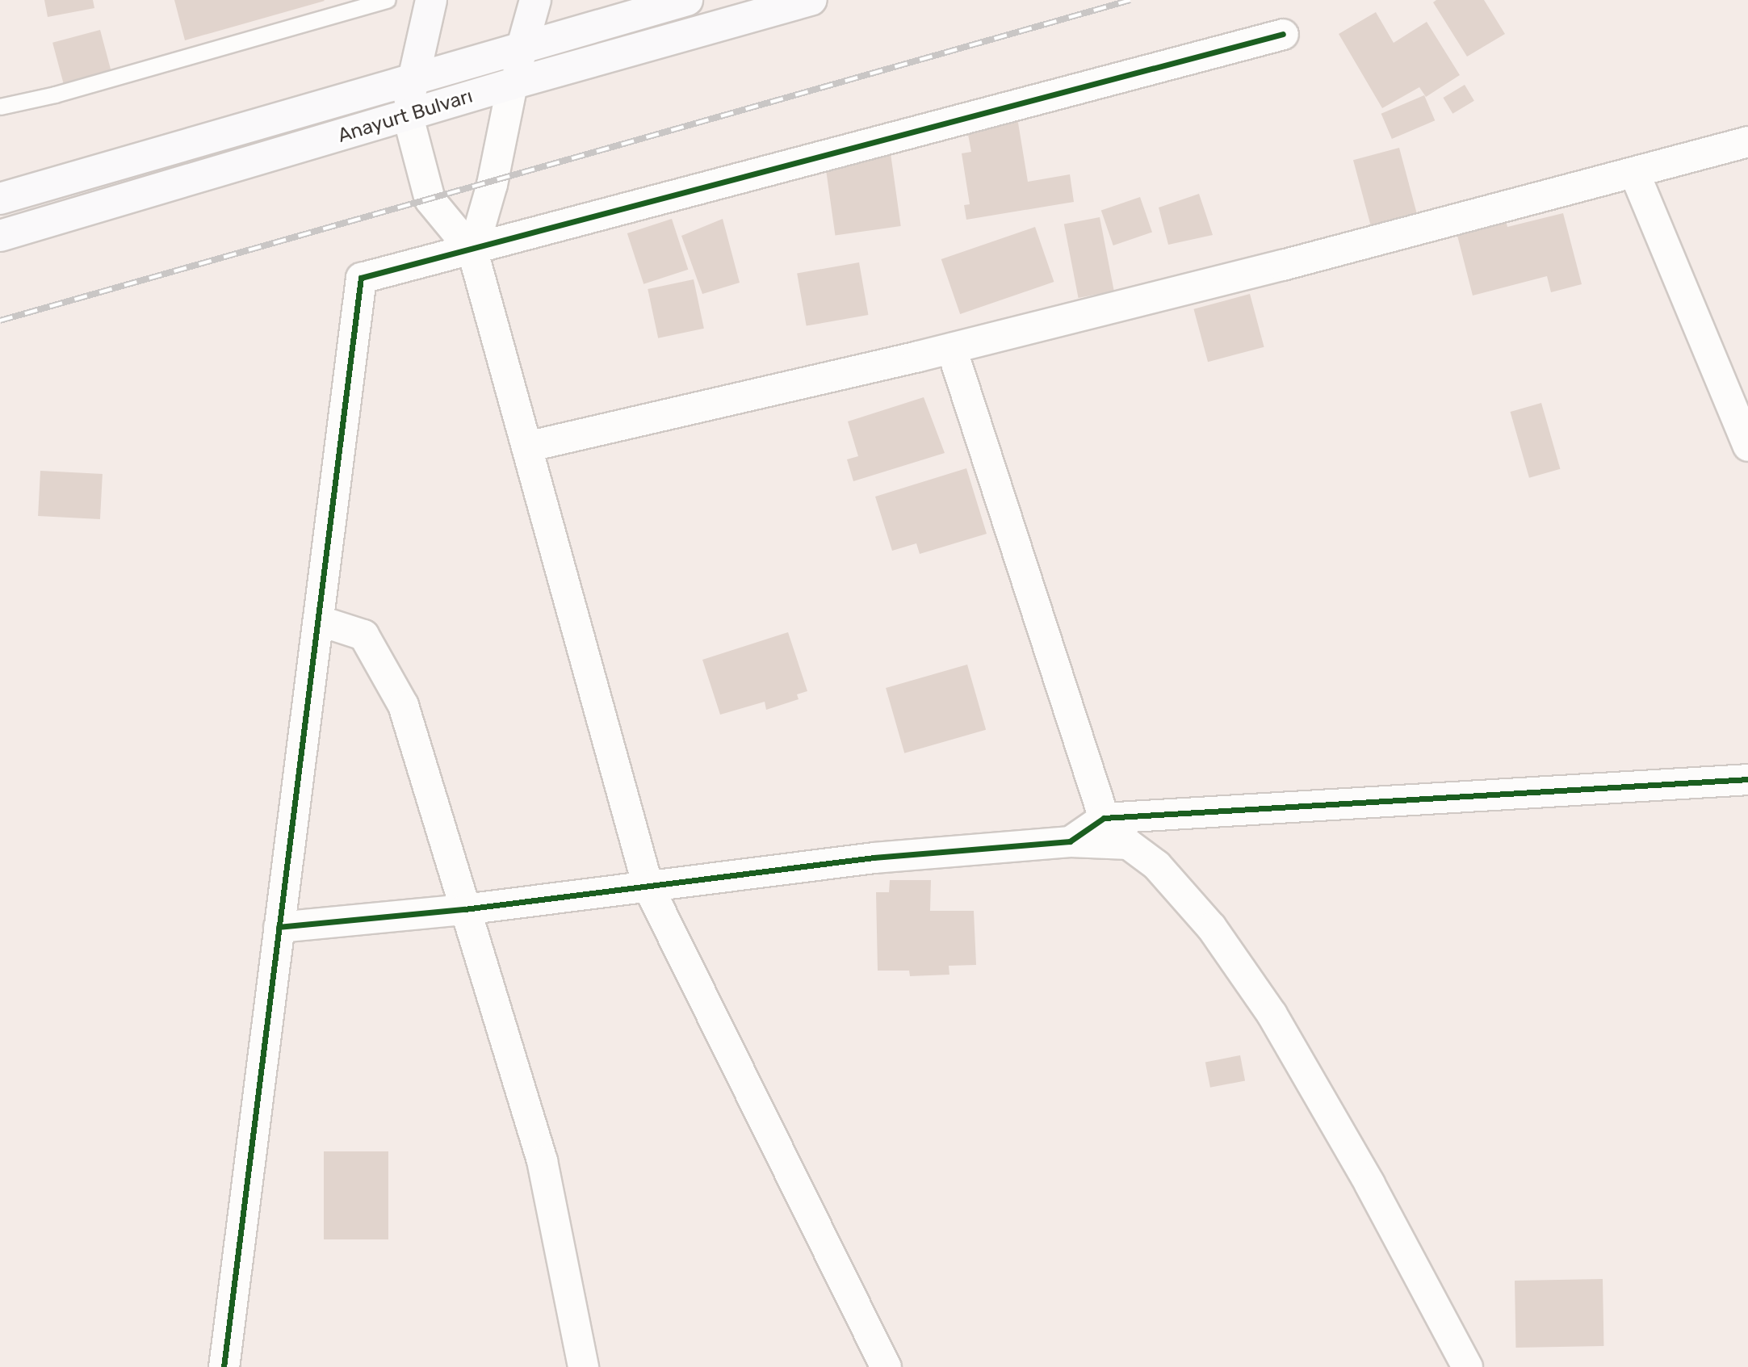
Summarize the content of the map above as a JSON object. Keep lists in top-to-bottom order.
{
  "streets": {
    "main road": ["Anayurt Bulvarı"]
  }
}
